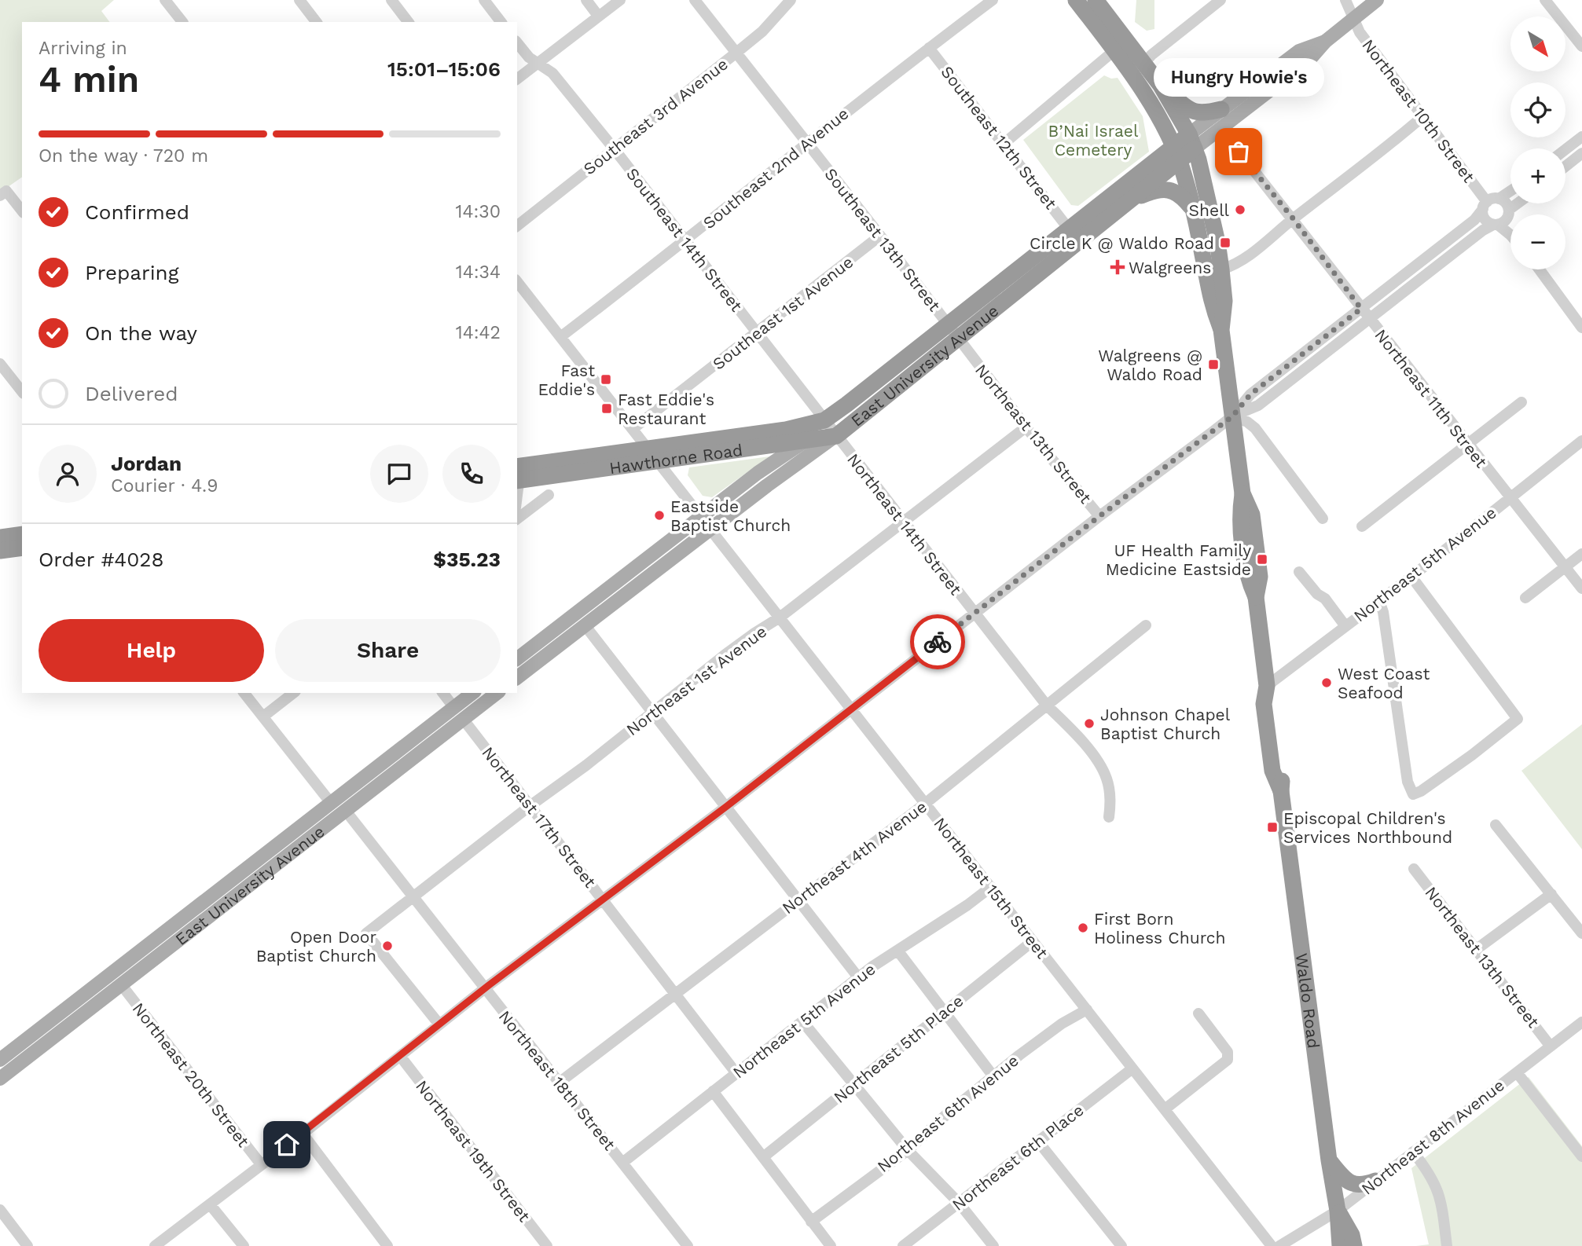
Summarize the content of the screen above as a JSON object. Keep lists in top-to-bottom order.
{
  "streets": {
    "highway": ["East University Avenue", "Hawthorne Road", "Waldo Road"],
    "street": [
      "Northeast 10th Street",
      "Southeast 3rd Avenue",
      "Southeast 12th Street",
      "Southeast 2nd Avenue",
      "Southeast 14th Street",
      "Southeast 13th Street",
      "Southeast 1st Avenue",
      "Northeast 11th Street",
      "Northeast 13th Street",
      "Northeast 14th Street",
      "Northeast 5th Avenue",
      "Northeast 1st Avenue",
      "Northeast 17th Street",
      "Northeast 4th Avenue",
      "Northeast 15th Street",
      "Northeast 5th Place",
      "Northeast 20th Street",
      "Northeast 18th Street",
      "Northeast 6th Avenue",
      "Northeast 8th Avenue",
      "Northeast 19th Street",
      "Northeast 6th Place"
    ]
  },
  "crossings": [
    ["Northeast 10th Street", "East University Avenue"],
    ["Southeast 3rd Avenue", "Southeast 14th Street"],
    ["Southeast 3rd Avenue", "Southeast 13th Street"],
    ["Southeast 12th Street", "Southeast 2nd Avenue"],
    ["Southeast 12th Street", "East University Avenue"],
    ["Southeast 2nd Avenue", "Southeast 14th Street"],
    ["Southeast 2nd Avenue", "Southeast 13th Street"],
    ["Southeast 14th Street", "Southeast 1st Avenue"],
    ["Southeast 14th Street", "East University Avenue"],
    ["Southeast 14th Street", "Hawthorne Road"],
    ["Southeast 14th Street", "Northeast 14th Street"],
    ["Southeast 13th Street", "Southeast 1st Avenue"],
    ["Southeast 13th Street", "East University Avenue"],
    ["Southeast 13th Street", "Northeast 13th Street"],
    ["East University Avenue", "Northeast 11th Street"],
    ["East University Avenue", "Northeast 13th Street"],
    ["East University Avenue", "Hawthorne Road"],
    ["East University Avenue", "Northeast 14th Street"],
    ["East University Avenue", "Northeast 17th Street"],
    ["East University Avenue", "Northeast 15th Street"],
    ["East University Avenue", "Waldo Road"],
    ["East University Avenue", "Northeast 20th Street"],
    ["East University Avenue", "Northeast 18th Street"],
    ["Northeast 11th Street", "Northeast 5th Avenue"],
    ["Northeast 13th Street", "Northeast 1st Avenue"],
    ["Northeast 13th Street", "Northeast 8th Avenue"],
    ["Hawthorne Road", "Northeast 14th Street"],
    ["Northeast 14th Street", "Northeast 1st Avenue"],
    ["Northeast 14th Street", "Northeast 4th Avenue"],
    ["Northeast 5th Avenue", "Northeast 17th Street"],
    ["Northeast 5th Avenue", "Northeast 15th Street"],
    ["Northeast 5th Avenue", "Waldo Road"],
    ["Northeast 5th Avenue", "Northeast 18th Street"],
    ["Northeast 1st Avenue", "Northeast 17th Street"],
    ["Northeast 1st Avenue", "Northeast 15th Street"],
    ["Northeast 1st Avenue", "Northeast 18th Street"],
    ["Northeast 17th Street", "Northeast 4th Avenue"],
    ["Northeast 4th Avenue", "Northeast 15th Street"],
    ["Northeast 4th Avenue", "Northeast 18th Street"],
    ["Northeast 15th Street", "Northeast 5th Place"],
    ["Northeast 15th Street", "Northeast 6th Avenue"],
    ["Northeast 15th Street", "Northeast 6th Place"],
    ["Waldo Road", "Northeast 8th Avenue"]
  ],
  "parks": ["B’Nai Israel Cemetery"],
  "places": {
    "other": [
      "Hungry Howie's",
      "Shell",
      "Eastside Baptist Church",
      "West Coast Seafood",
      "Johnson Chapel Baptist Church",
      "First Born Holiness Church",
      "Open Door Baptist Church"
    ],
    "transit": [
      "Circle K @ Waldo Road",
      "Walgreens @ Waldo Road",
      "Fast Eddie's",
      "Fast Eddie's Restaurant",
      "UF Health Family Medicine Eastside",
      "Episcopal Children's Services Northbound"
    ],
    "health": ["Walgreens"]
  },
  "north": "bottom right",
  "page": {
    "map_buttons": ["+", "−"],
    "heading": ["4 min", "Arriving in", "15:01–15:06"],
    "panel": [
      "Jordan",
      "Courier · 4.9",
      "Order #4028",
      "$35.23"
    ],
    "bubble": "Hungry Howie's",
    "bar": "On the way · 720 m",
    "list": [
      ["Confirmed", "14:30"],
      ["Preparing", "14:34"],
      ["On the way", "14:42"],
      "Delivered"
    ],
    "buttons": ["Help", "Share"]
  }
}
